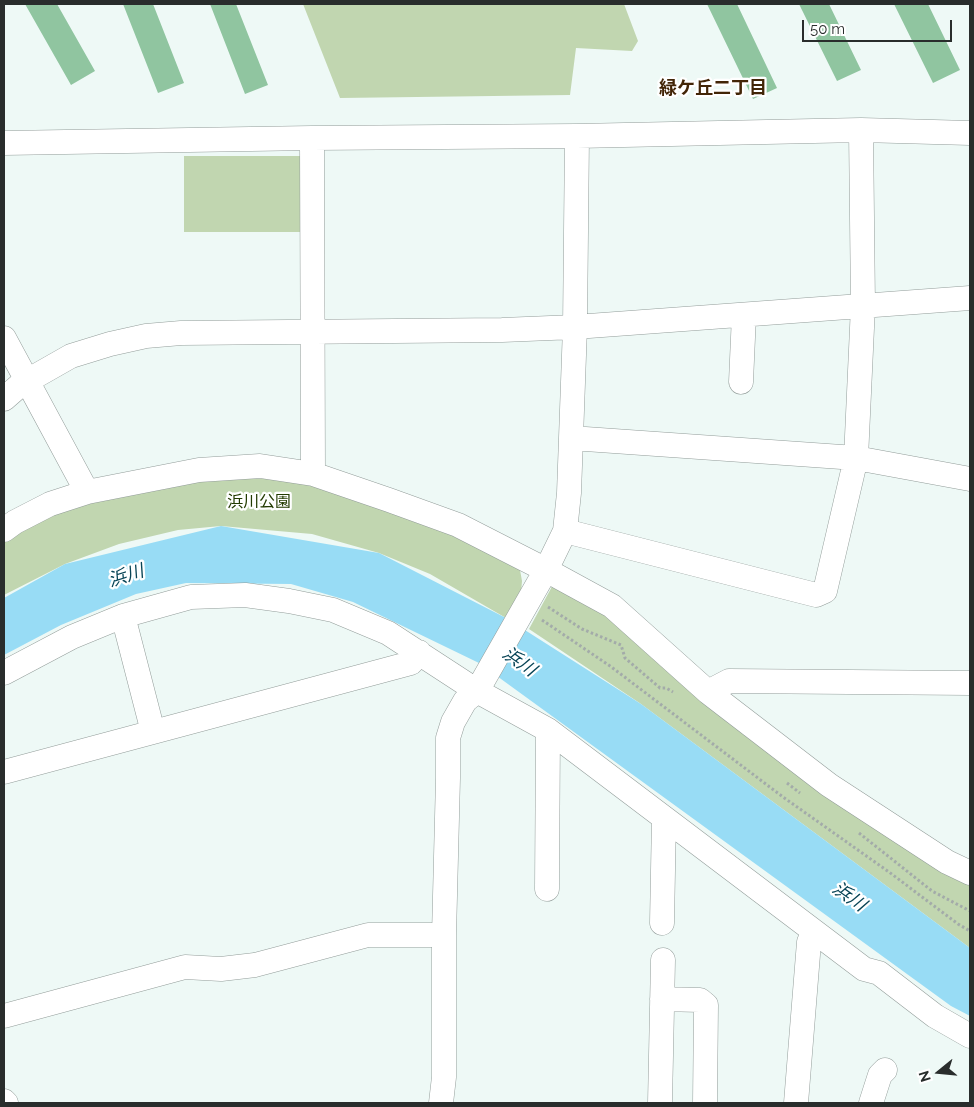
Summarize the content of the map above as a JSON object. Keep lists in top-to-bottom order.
{
  "districts": ["緑ケ丘二丁目"],
  "water": ["浜川"],
  "parks": ["浜川公園"],
  "scale_bar": "50 m",
  "north": "left"
}
